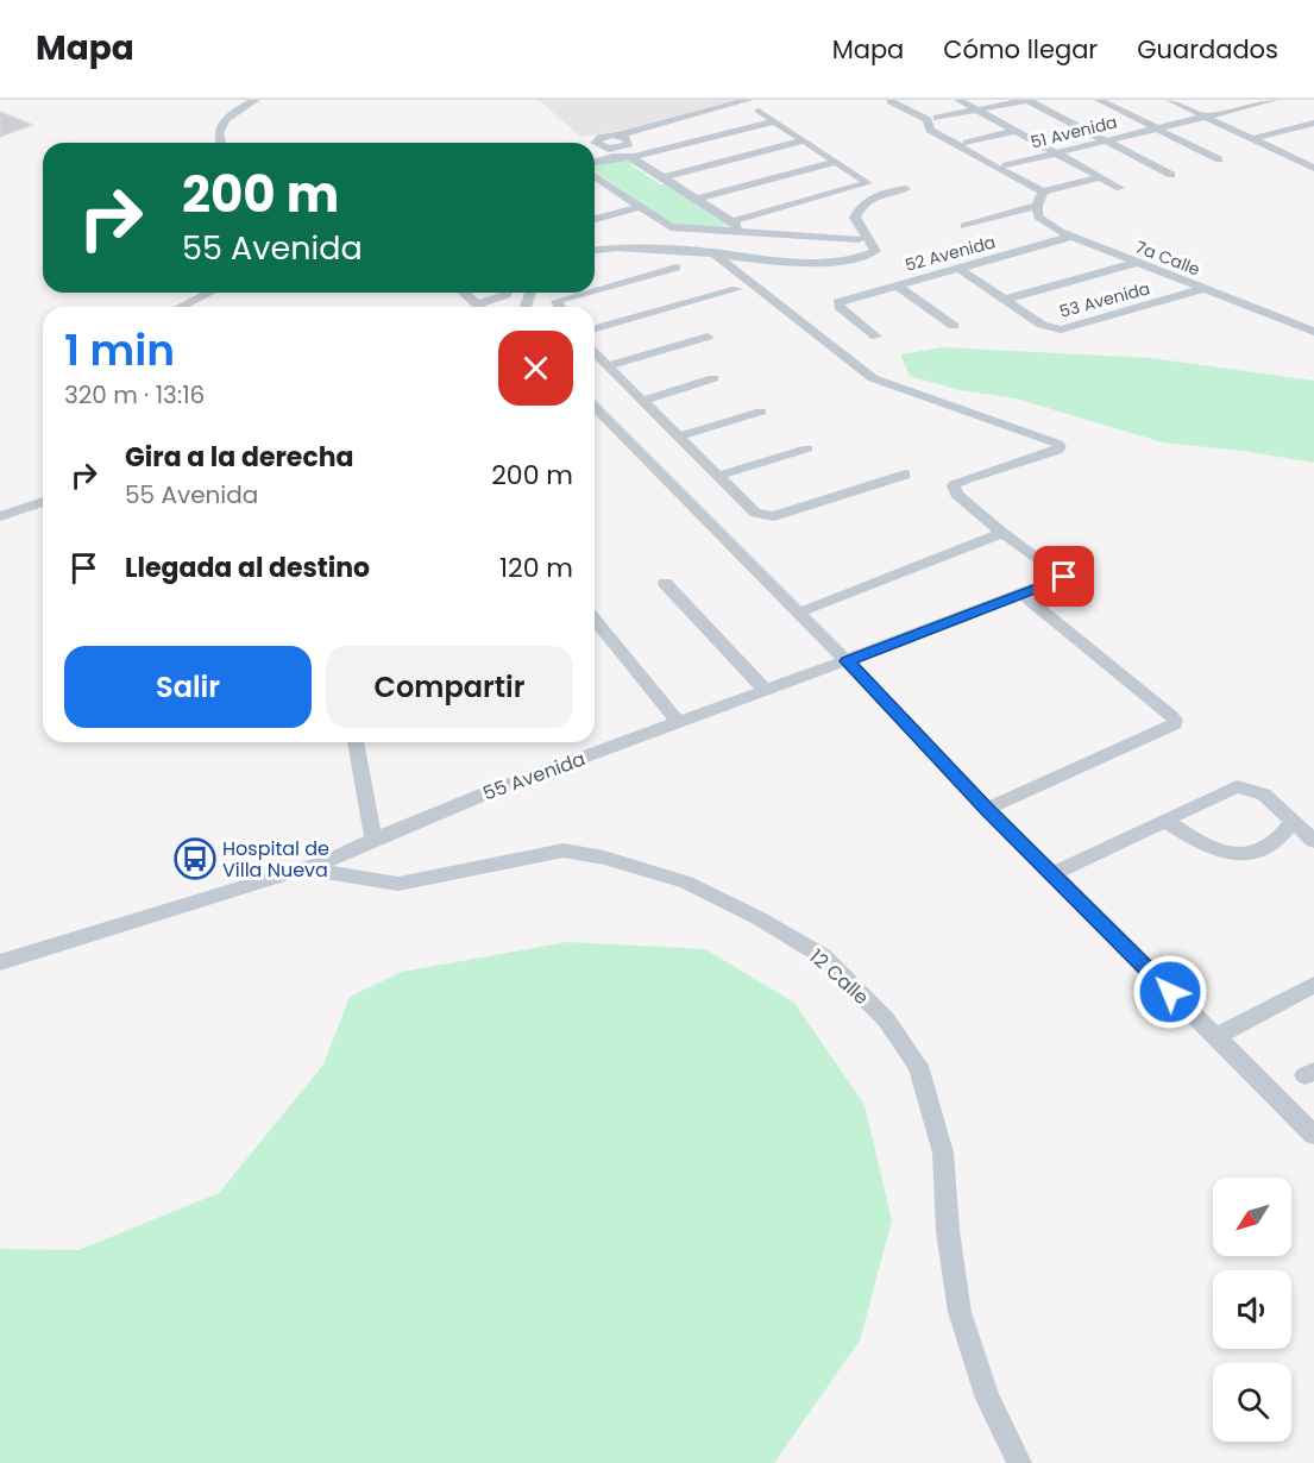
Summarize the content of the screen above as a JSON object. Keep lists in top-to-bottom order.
{
  "streets": {
    "street": [
      "51 Avenida",
      "52 Avenida",
      "7a Calle",
      "53 Avenida",
      "55 Avenida",
      "12 Calle"
    ]
  },
  "crossings": [
    ["52 Avenida", "7a Calle"],
    ["7a Calle", "53 Avenida"],
    ["55 Avenida", "12 Calle"]
  ],
  "places": {
    "bus stop": ["Hospital de Villa Nueva"]
  },
  "north": "bottom left",
  "page": {
    "header": "Mapa",
    "nav": ["Mapa", "Cómo llegar", "Guardados"],
    "turn": ["200 m", "55 Avenida"],
    "heading": ["1 min", "320 m · 13:16"],
    "list": [
      {
        "name": "Gira a la derecha",
        "note": "55 Avenida",
        "value": "200 m"
      },
      {
        "name": "Llegada al destino",
        "value": "120 m"
      }
    ],
    "buttons": ["Salir", "Compartir"]
  }
}
